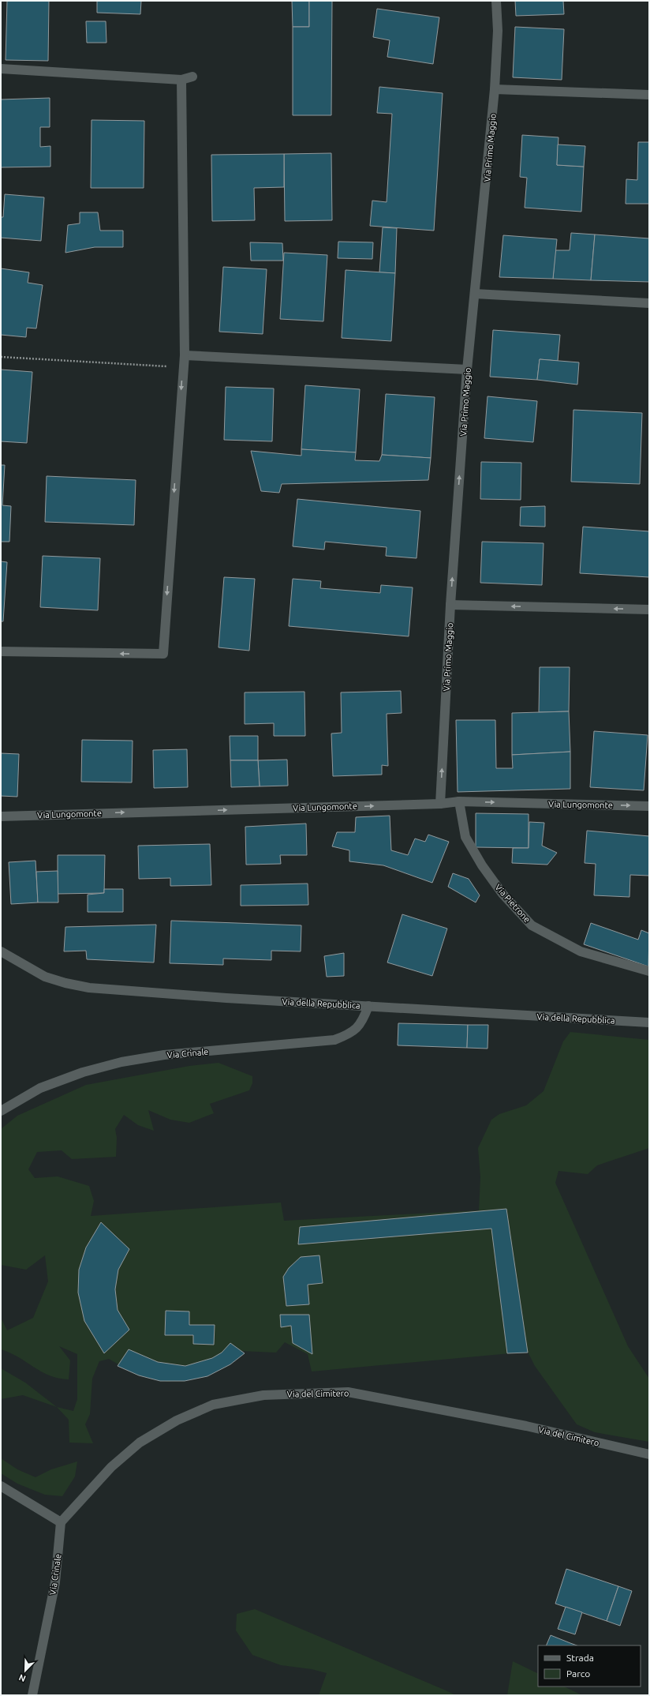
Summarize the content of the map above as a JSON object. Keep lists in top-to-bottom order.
{
  "streets": {
    "street": [
      "Via Primo Maggio",
      "Via Lungomonte",
      "Via Pietrone",
      "Via della Repubblica",
      "Via Crinale",
      "Via del Cimitero"
    ]
  },
  "crossings": [
    ["Via Primo Maggio", "Via Lungomonte"],
    ["Via Lungomonte", "Via Pietrone"],
    ["Via della Repubblica", "Via Crinale"],
    ["Via Crinale", "Via del Cimitero"]
  ],
  "one_way": ["Via Primo Maggio", "Via Lungomonte"],
  "legend": ["Strada", "Parco"],
  "north": "bottom left"
}
